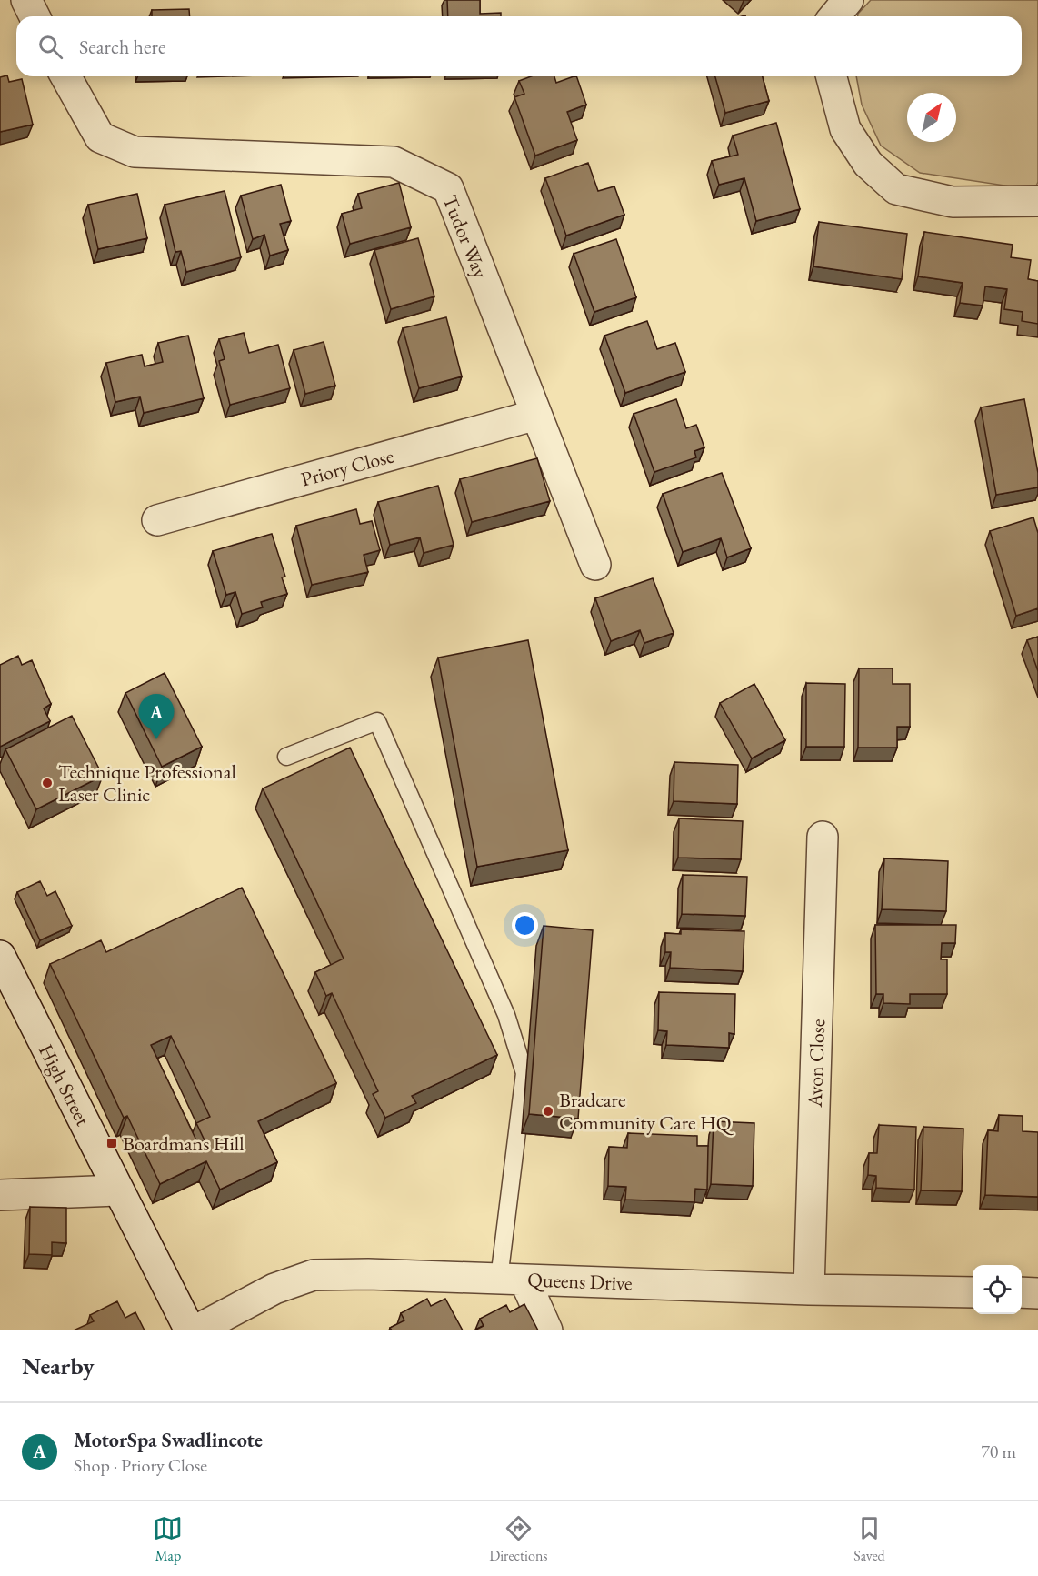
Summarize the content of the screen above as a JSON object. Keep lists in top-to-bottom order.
{
  "streets": {
    "street": [
      "Tudor Way",
      "Priory Close",
      "Avon Close",
      "High Street",
      "Queens Drive"
    ]
  },
  "crossings": [
    ["Tudor Way", "Priory Close"],
    ["Avon Close", "Queens Drive"]
  ],
  "places": {
    "other": ["Technique Professional Laser Clinic", "Bradcare Community Care HQ"],
    "transit": ["Boardmans Hill"]
  },
  "north": "top right",
  "page": {
    "search": "Search here",
    "pins": "A",
    "heading": "Nearby",
    "list": [
      {
        "mark": "A",
        "name": "MotorSpa Swadlincote",
        "note": "Shop · Priory Close",
        "value": "70 m"
      }
    ],
    "nav": ["Map", "Directions", "Saved"]
  }
}
